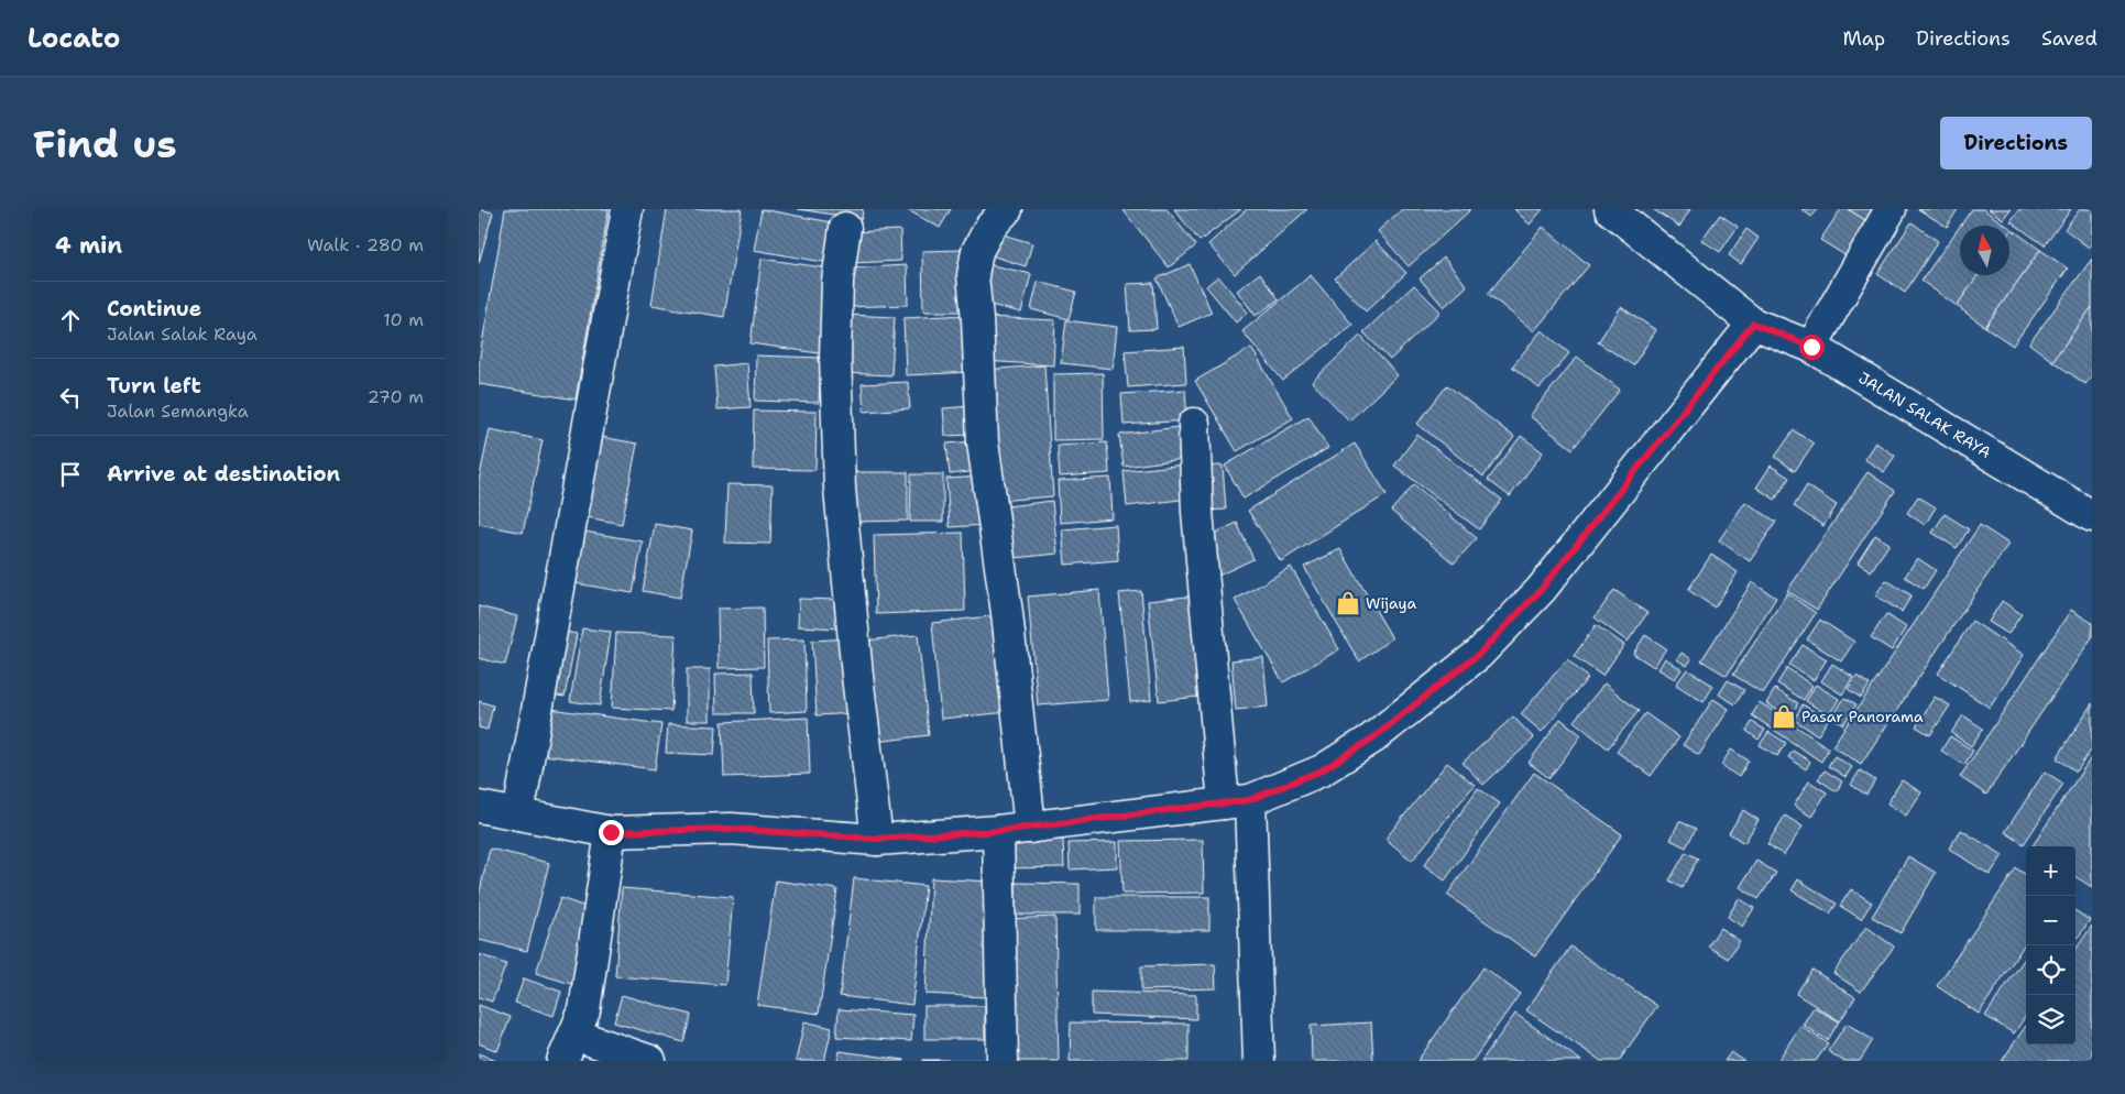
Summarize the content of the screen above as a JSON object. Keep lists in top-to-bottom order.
{
  "streets": {
    "street": ["JALAN SALAK RAYA"]
  },
  "places": {
    "shop": ["Wijaya", "Pasar Panorama"]
  },
  "north": "top",
  "page": {
    "header": "Locato",
    "nav": ["Map", "Directions", "Saved"],
    "buttons": "Directions",
    "title": "Find us",
    "heading": ["4 min", "Walk · 280 m"],
    "list": [
      ["Continue", "Jalan Salak Raya", "10 m"],
      ["Turn left", "Jalan Semangka", "270 m"],
      "Arrive at destination"
    ],
    "map_buttons": ["+", "−"]
  }
}
